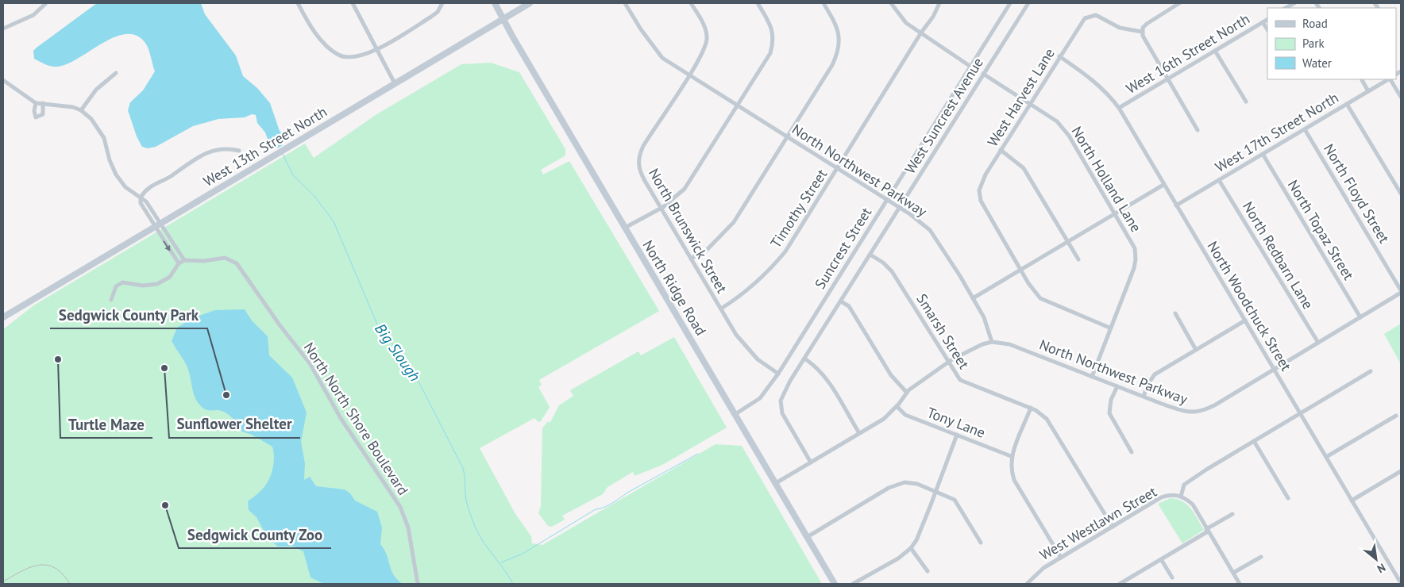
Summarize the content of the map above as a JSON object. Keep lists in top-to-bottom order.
{
  "streets": {
    "main road": ["West 13th Street North", "North Ridge Road"],
    "street": [
      "West 16th Street North",
      "West Harvest Lane",
      "West Suncrest Avenue",
      "West 17th Street North",
      "North Northwest Parkway",
      "North Holland Lane",
      "North Floyd Street",
      "Timothy Street",
      "North Topaz Street",
      "North Brunswick Street",
      "Suncrest Street",
      "North Redbarn Lane",
      "North Woodchuck Street",
      "Smarsh Street",
      "North North Shore Boulevard",
      "Tony Lane",
      "West Westlawn Street"
    ]
  },
  "crossings": [
    ["West 16th Street North", "North Woodchuck Street"],
    ["West Harvest Lane", "North Holland Lane"],
    ["West Harvest Lane", "North Woodchuck Street"],
    ["West Suncrest Avenue", "North Northwest Parkway"],
    ["West Suncrest Avenue", "North Holland Lane"],
    ["West Suncrest Avenue", "Smarsh Street"],
    ["West 17th Street North", "North Floyd Street"],
    ["West 17th Street North", "North Topaz Street"],
    ["West 17th Street North", "North Redbarn Lane"],
    ["West 17th Street North", "North Woodchuck Street"],
    ["West 13th Street North", "North Ridge Road"],
    ["North Northwest Parkway", "North Holland Lane"],
    ["North Northwest Parkway", "Timothy Street"],
    ["North Northwest Parkway", "North Brunswick Street"],
    ["North Northwest Parkway", "Suncrest Street"],
    ["North Northwest Parkway", "North Woodchuck Street"],
    ["Timothy Street", "North Brunswick Street"],
    ["North Brunswick Street", "Suncrest Street"],
    ["Suncrest Street", "North Ridge Road"],
    ["North Woodchuck Street", "West Westlawn Street"],
    ["Smarsh Street", "West Westlawn Street"]
  ],
  "water": ["Big Slough"],
  "places": [
    "Turtle Maze",
    "Sunflower Shelter",
    "Sedgwick County Park",
    "Sedgwick County Zoo"
  ],
  "legend": ["Road", "Park", "Water"],
  "north": "bottom right"
}
